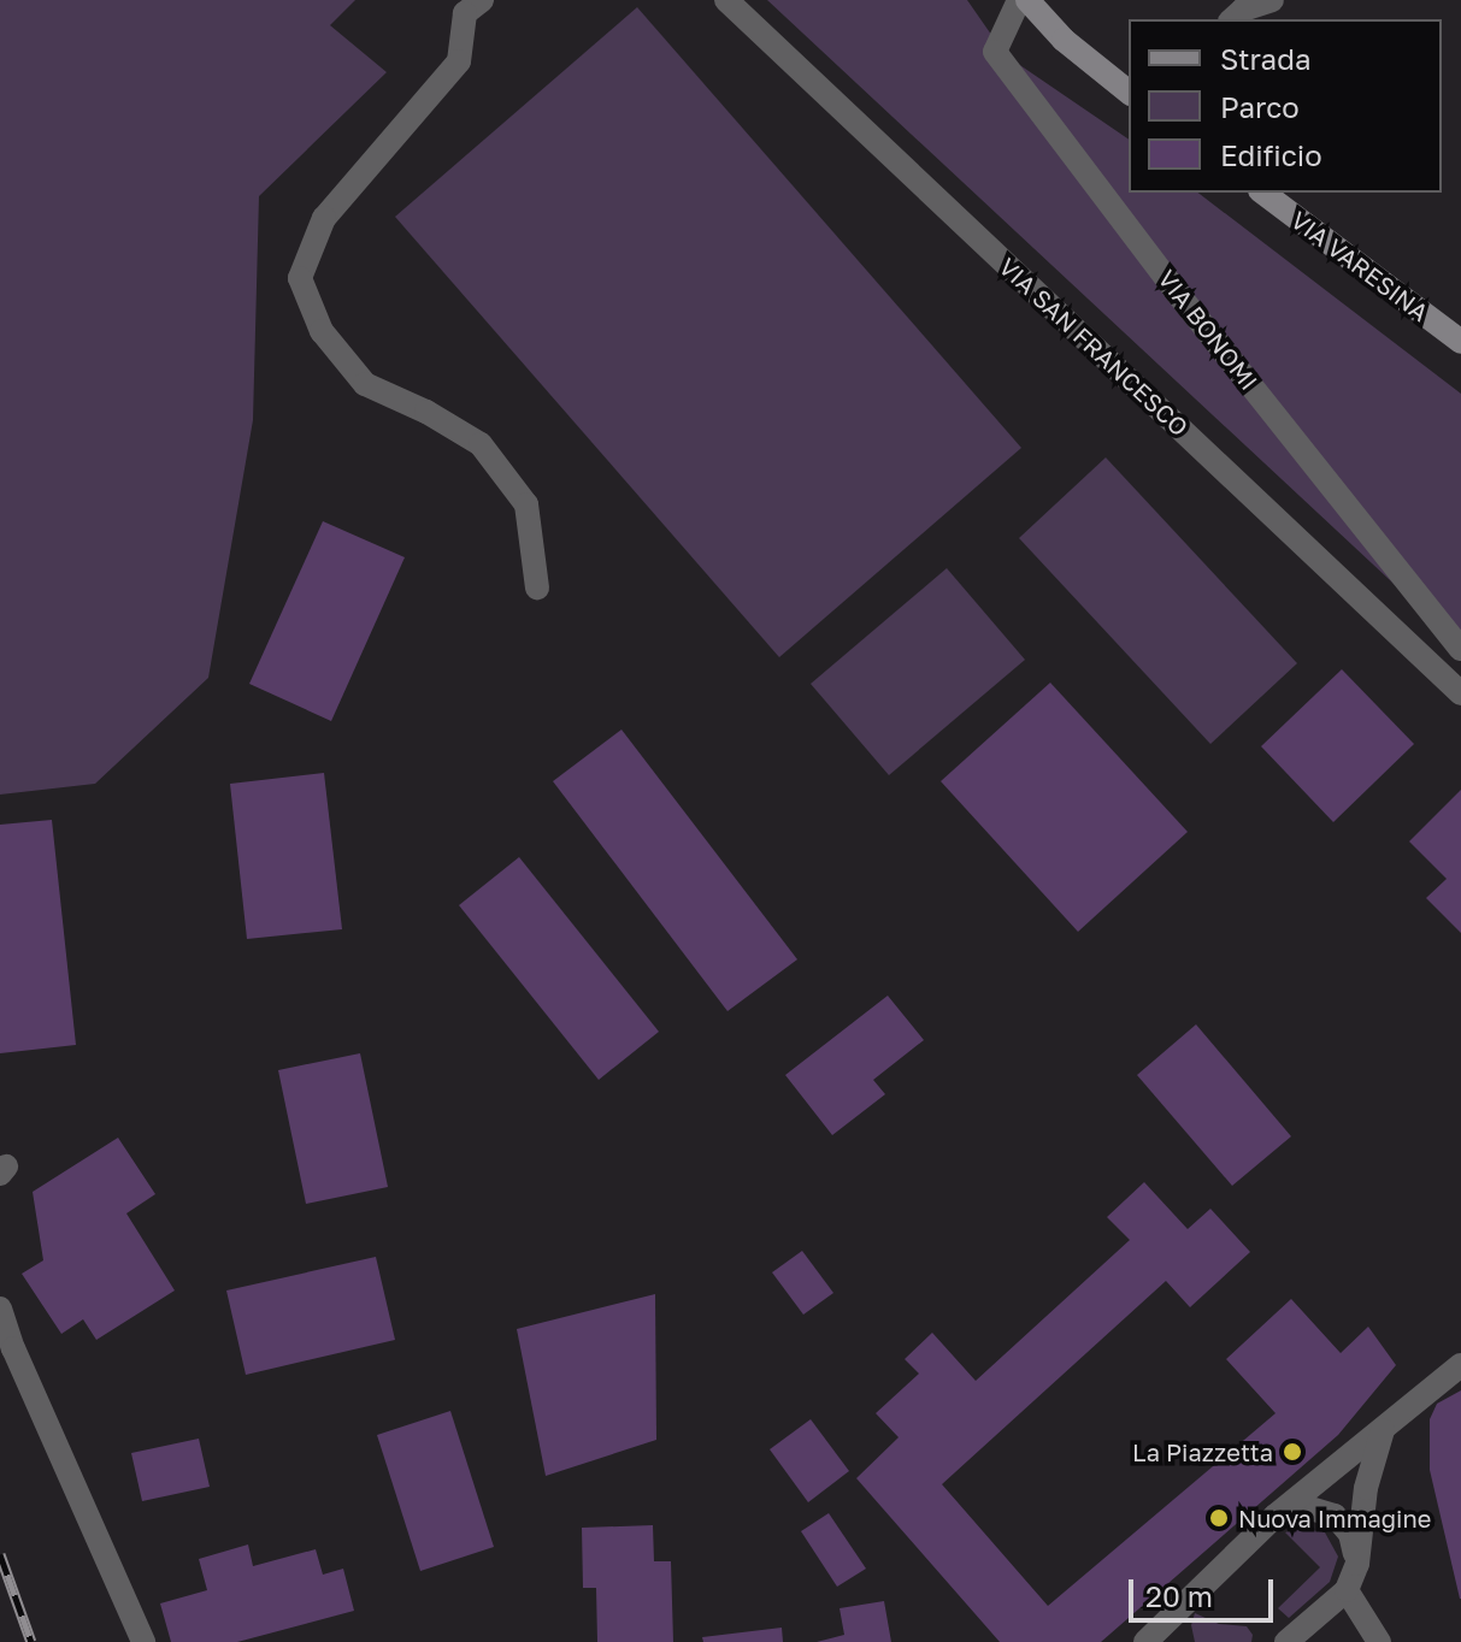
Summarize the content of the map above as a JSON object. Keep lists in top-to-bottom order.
{
  "streets": {
    "main road": ["VIA VARESINA"],
    "street": ["VIA BONOMI", "VIA SAN FRANCESCO"]
  },
  "places": ["La Piazzetta", "Nuova Immagine"],
  "legend": ["Strada", "Parco", "Edificio"],
  "scale_bar": "20 m"
}
